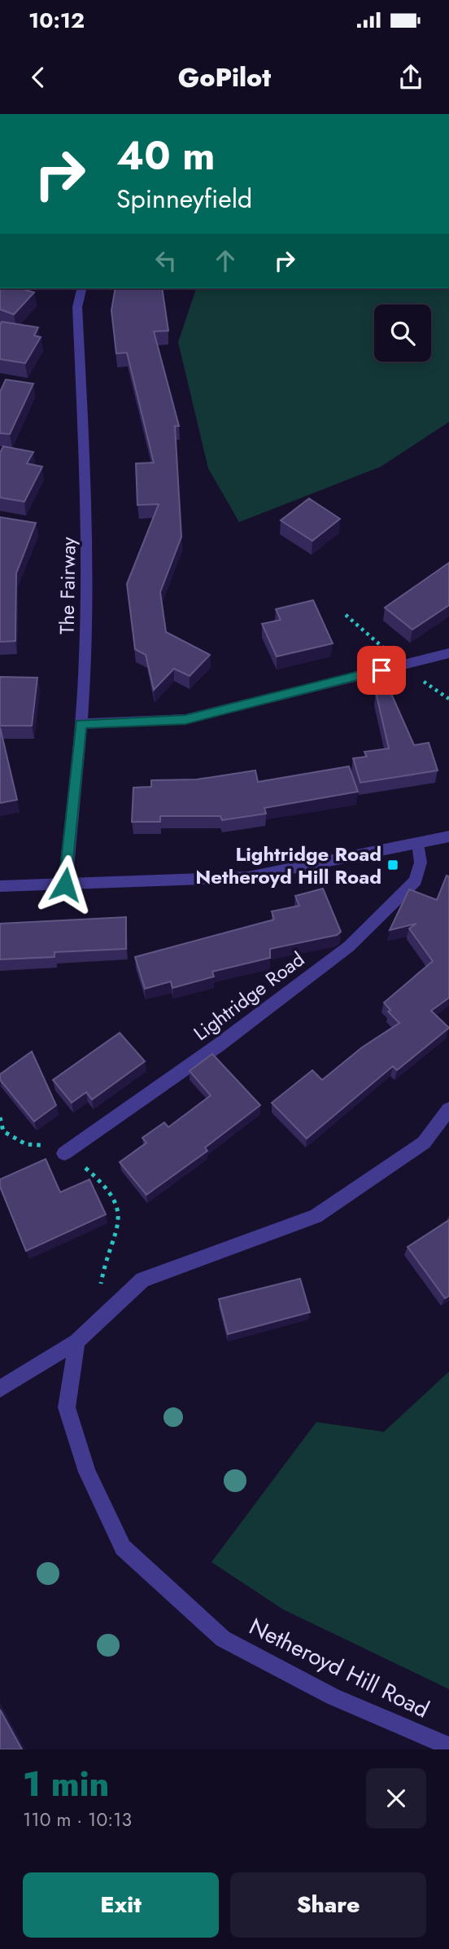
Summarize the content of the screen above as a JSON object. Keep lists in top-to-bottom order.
{
  "streets": {
    "street": ["The Fairway", "Lightridge Road", "Netheroyd Hill Road"]
  },
  "places": {
    "transit": ["Lightridge Road Netheroyd Hill Road"]
  },
  "page": {
    "status": "10:12",
    "header": "GoPilot",
    "turn": ["40 m", "Spinneyfield"],
    "heading": ["1 min", "110 m · 10:13"],
    "buttons": ["Exit", "Share"]
  }
}
